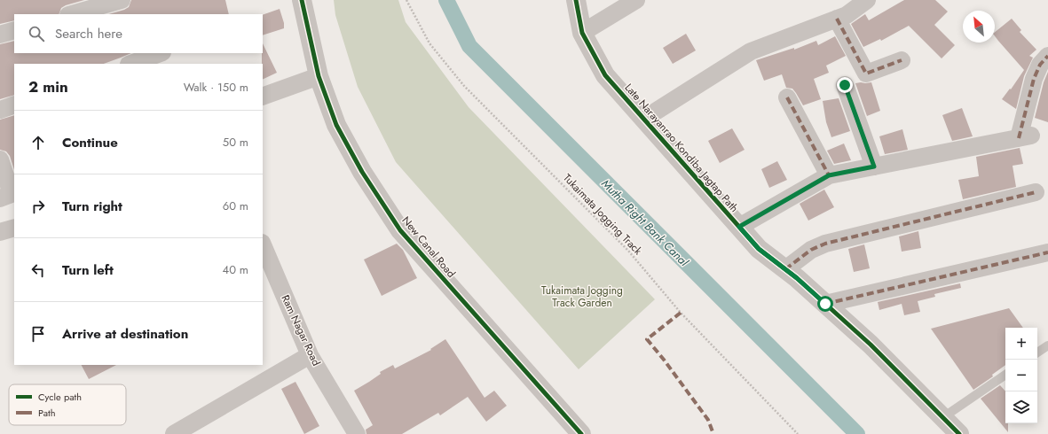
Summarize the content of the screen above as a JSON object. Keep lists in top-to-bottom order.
{
  "streets": {
    "street": ["Late Narayanrao Kondiba Jagtap Path", "New Canal Road", "Ram Nagar Road"],
    "path": ["Tukaimata Jogging Track"]
  },
  "water": ["Mutha Right Bank Canal"],
  "parks": ["Tukaimata Jogging Track Garden"],
  "legend": ["Cycle path", "Path"],
  "north": "top left",
  "page": {
    "search": "Search here",
    "heading": ["2 min", "Walk · 150 m"],
    "list": [
      ["Continue", "50 m"],
      ["Turn right", "60 m"],
      ["Turn left", "40 m"],
      "Arrive at destination"
    ],
    "map_buttons": ["+", "−"]
  }
}
